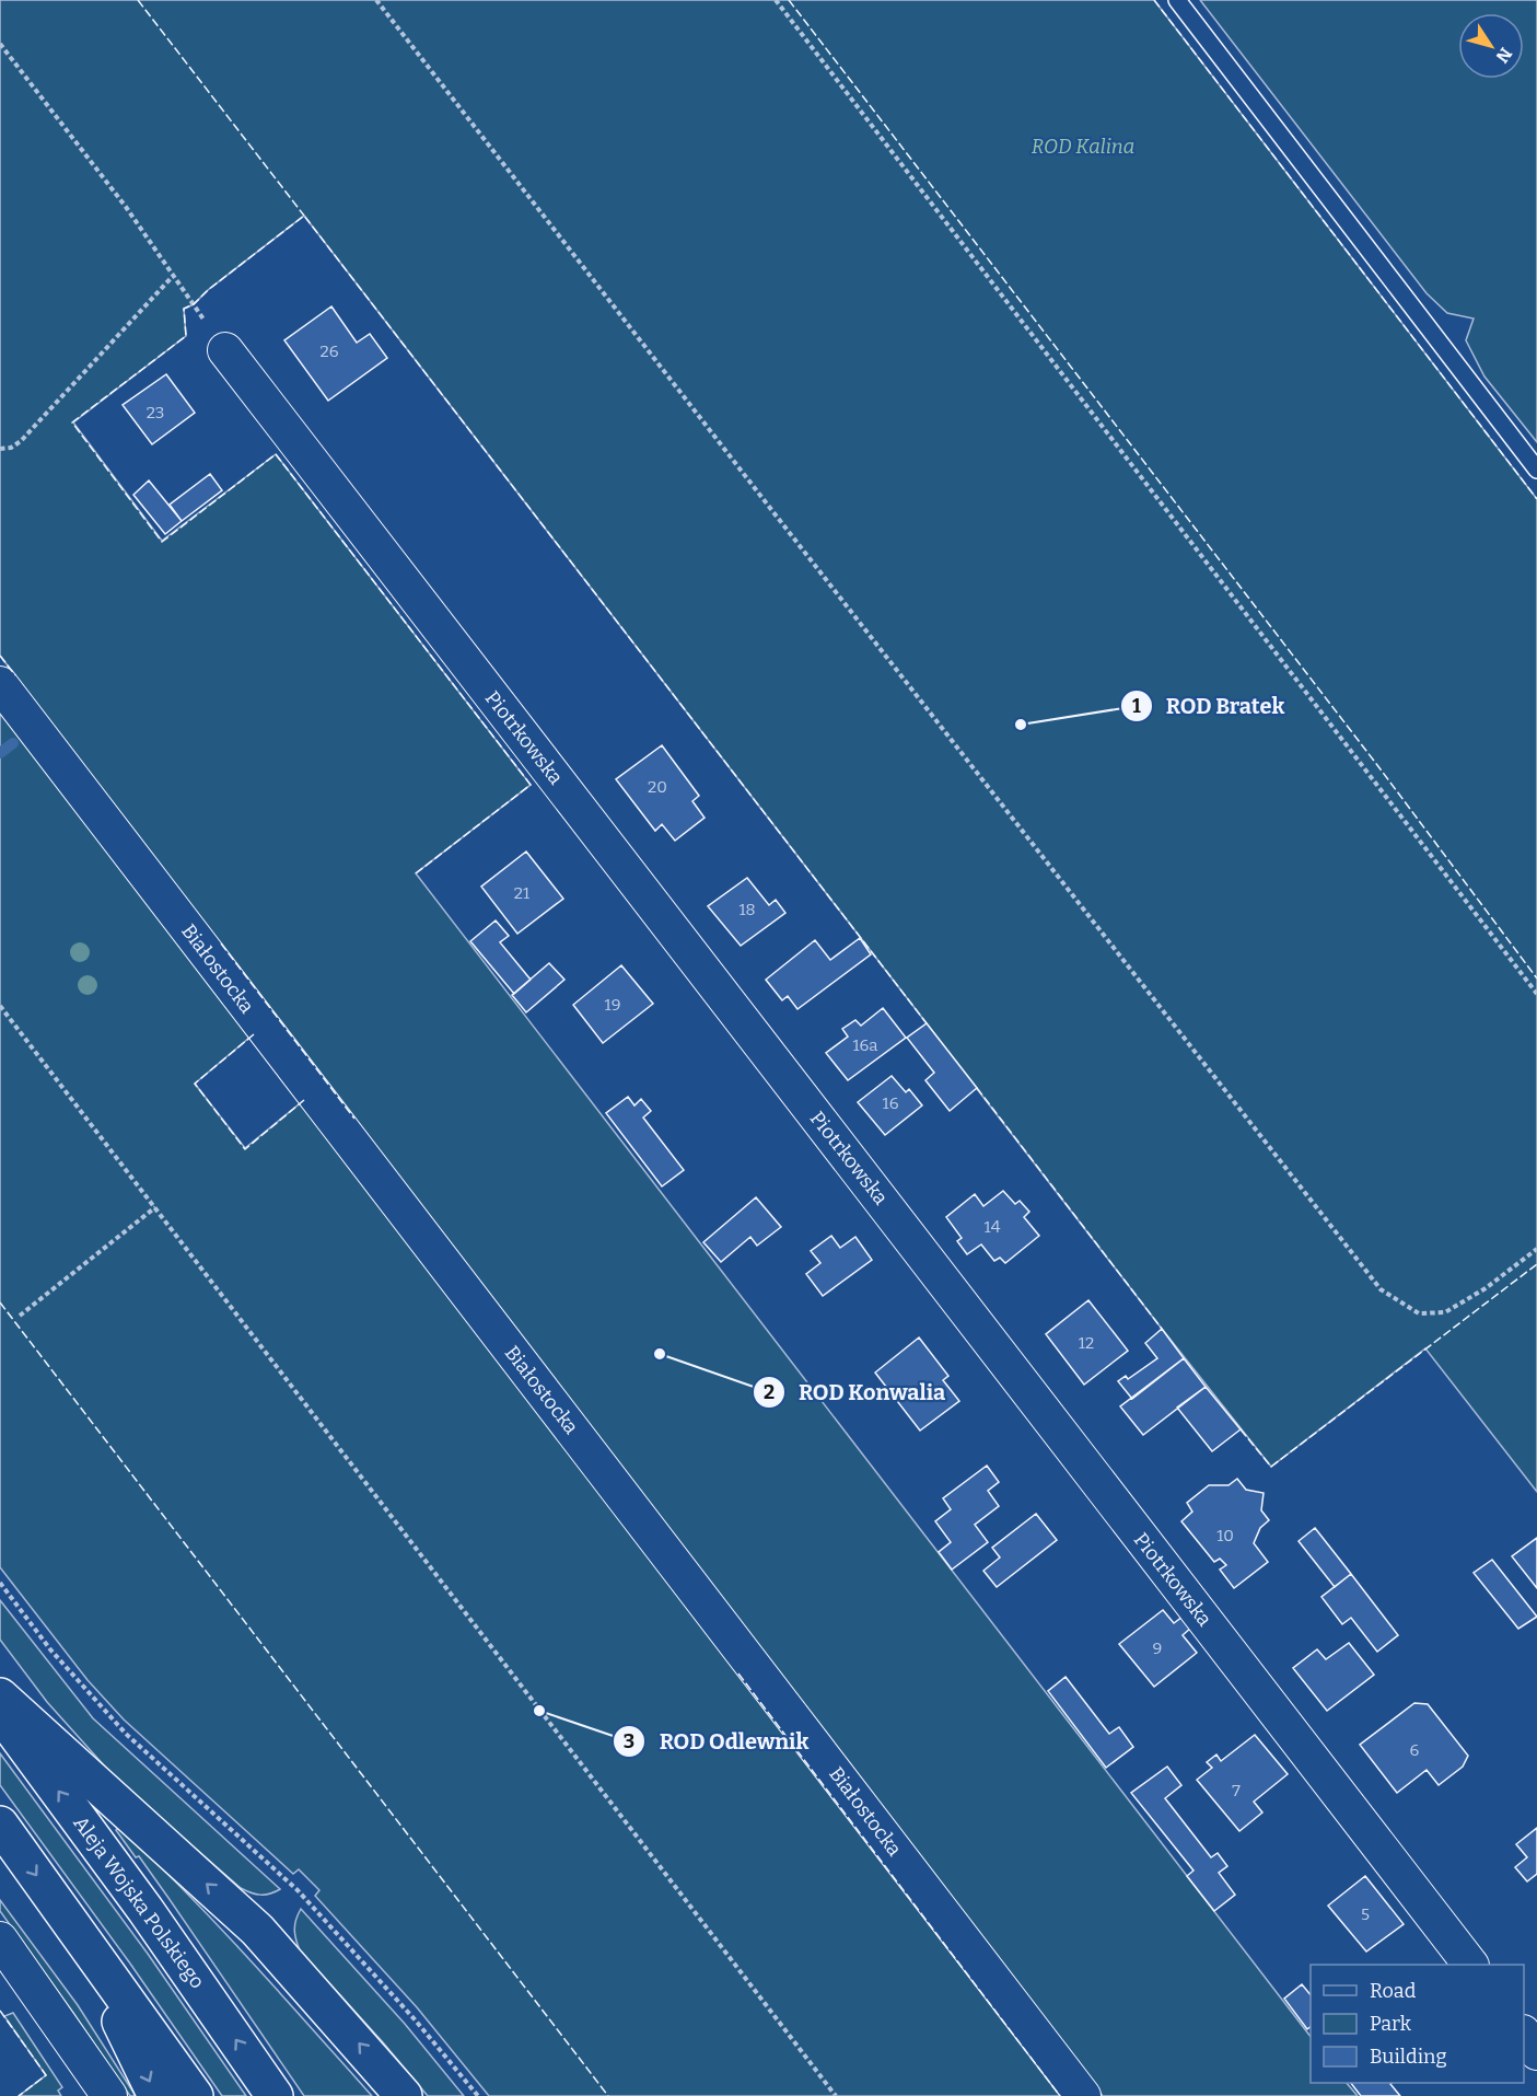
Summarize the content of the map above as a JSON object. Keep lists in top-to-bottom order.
{
  "streets": {
    "main road": ["Aleja Wojska Polskiego"],
    "street": ["Piotrkowska", "Białostocka"]
  },
  "parks": ["ROD Kalina"],
  "places": ["ROD Bratek", "ROD Konwalia", "ROD Odlewnik"],
  "house_numbers": [
    "26",
    "23",
    "20",
    "21",
    "18",
    "19",
    "16a",
    "16",
    "14",
    "12",
    "10",
    "9",
    "6",
    "7",
    "5"
  ],
  "legend": ["Road", "Park", "Building"],
  "north": "bottom right"
}
